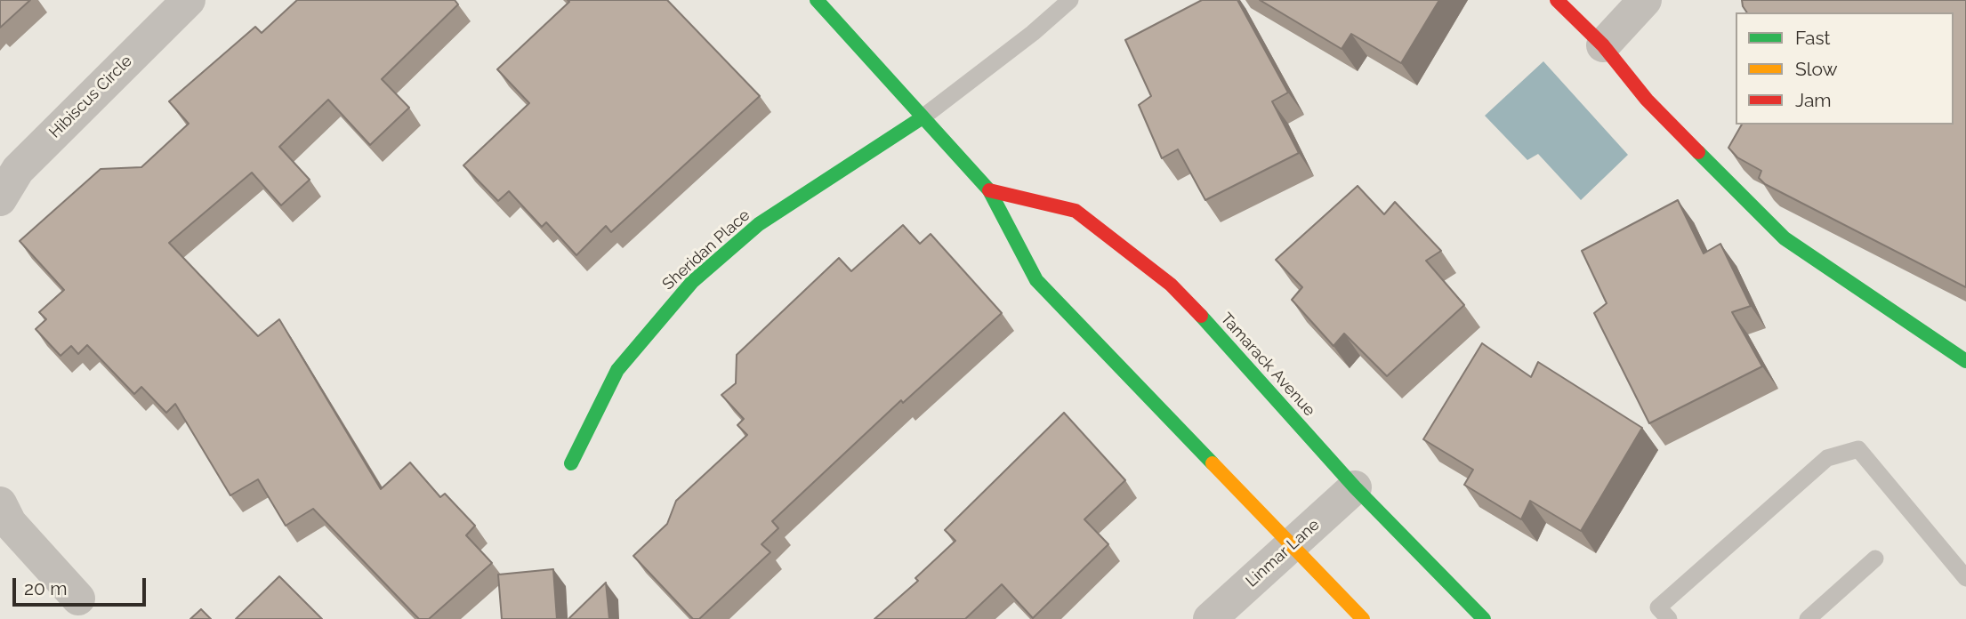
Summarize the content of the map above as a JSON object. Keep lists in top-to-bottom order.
{
  "streets": {
    "main road": ["Sheridan Place", "Tamarack Avenue"],
    "street": ["Hibiscus Circle", "Linmar Lane"]
  },
  "crossings": [
    ["Tamarack Avenue", "Linmar Lane"]
  ],
  "legend": ["Fast", "Slow", "Jam"],
  "scale_bar": "20 m"
}
